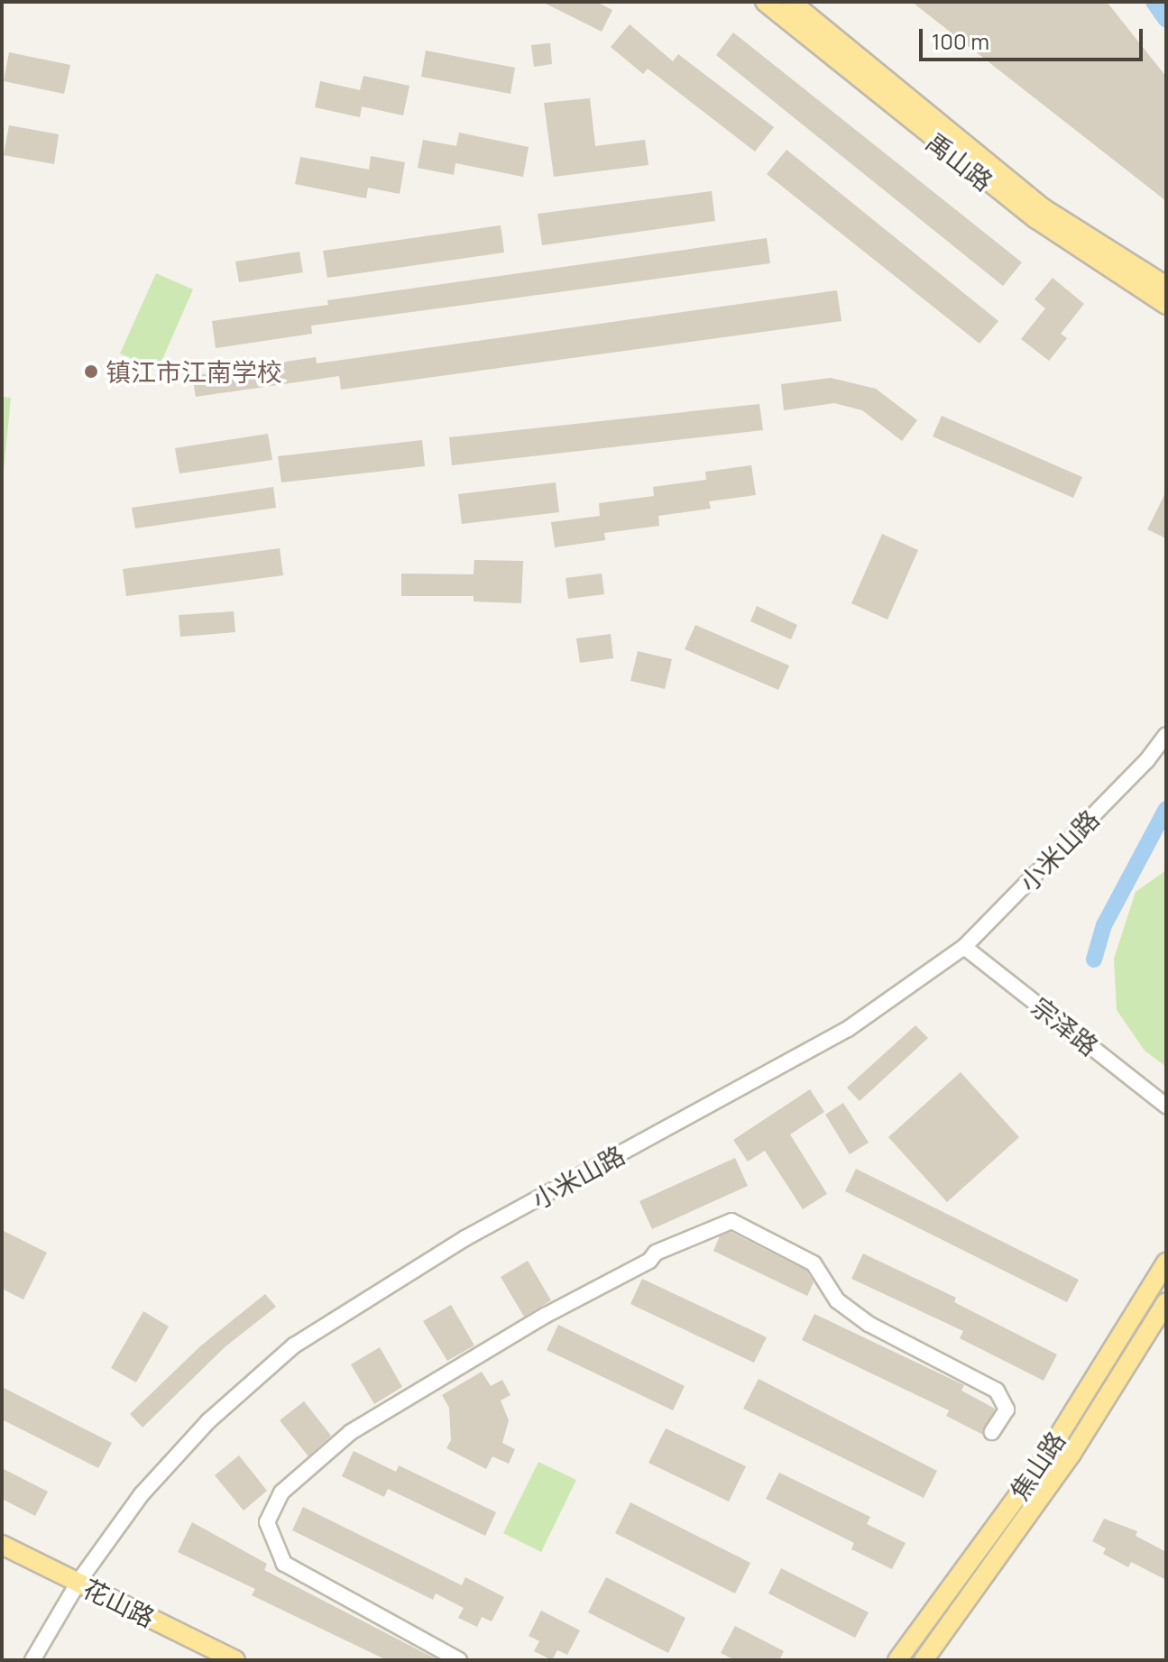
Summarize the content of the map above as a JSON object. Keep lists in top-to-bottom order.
{
  "streets": {
    "main road": ["禹山路", "焦山路", "花山路"],
    "street": ["小米山路", "宗泽路"]
  },
  "crossings": [
    ["小米山路", "宗泽路"],
    ["小米山路", "花山路"]
  ],
  "places": ["镇江市江南学校"],
  "scale_bar": "100 m"
}
